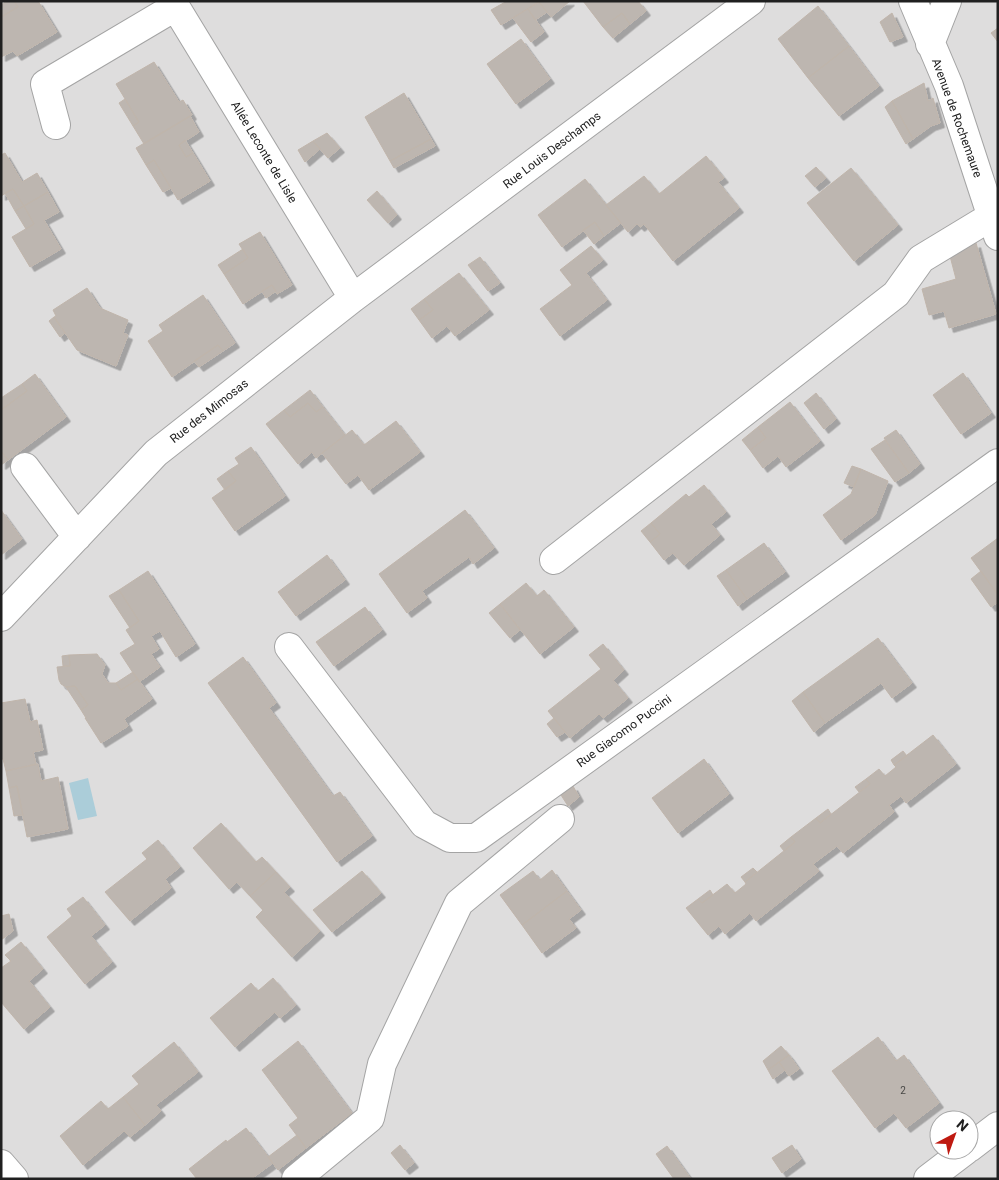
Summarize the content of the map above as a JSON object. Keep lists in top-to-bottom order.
{
  "streets": {
    "street": [
      "Avenue de Rochemaure",
      "Rue Louis Deschamps",
      "Allée Leconte de Lisle",
      "Rue des Mimosas",
      "Rue Giacomo Puccini"
    ]
  },
  "crossings": [
    ["Rue Louis Deschamps", "Allée Leconte de Lisle"],
    ["Rue Louis Deschamps", "Rue des Mimosas"],
    ["Allée Leconte de Lisle", "Rue des Mimosas"]
  ],
  "house_numbers": ["2"],
  "north": "top right"
}
